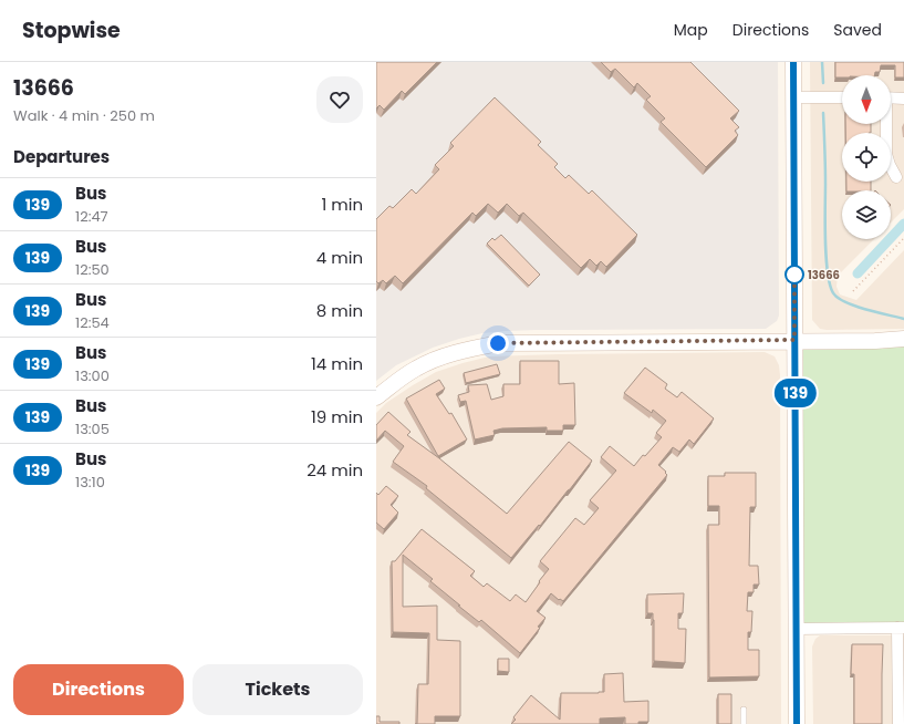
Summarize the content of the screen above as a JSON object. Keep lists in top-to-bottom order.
{
  "places": ["13666"],
  "lines": ["bus line 139"],
  "north": "bottom",
  "page": {
    "header": "Stopwise",
    "nav": ["Map", "Directions", "Saved"],
    "heading": [
      ["13666", "Walk · 4 min · 250 m"],
      "Departures"
    ],
    "on_map": "139",
    "list": [
      {
        "mark": "139",
        "name": "Bus",
        "note": "12:47",
        "value": "1 min"
      },
      {
        "mark": "139",
        "name": "Bus",
        "note": "12:50",
        "value": "4 min"
      },
      {
        "mark": "139",
        "name": "Bus",
        "note": "12:54",
        "value": "8 min"
      },
      {
        "mark": "139",
        "name": "Bus",
        "note": "13:00",
        "value": "14 min"
      },
      {
        "mark": "139",
        "name": "Bus",
        "note": "13:05",
        "value": "19 min"
      },
      {
        "mark": "139",
        "name": "Bus",
        "note": "13:10",
        "value": "24 min"
      }
    ],
    "buttons": ["Directions", "Tickets"]
  }
}
